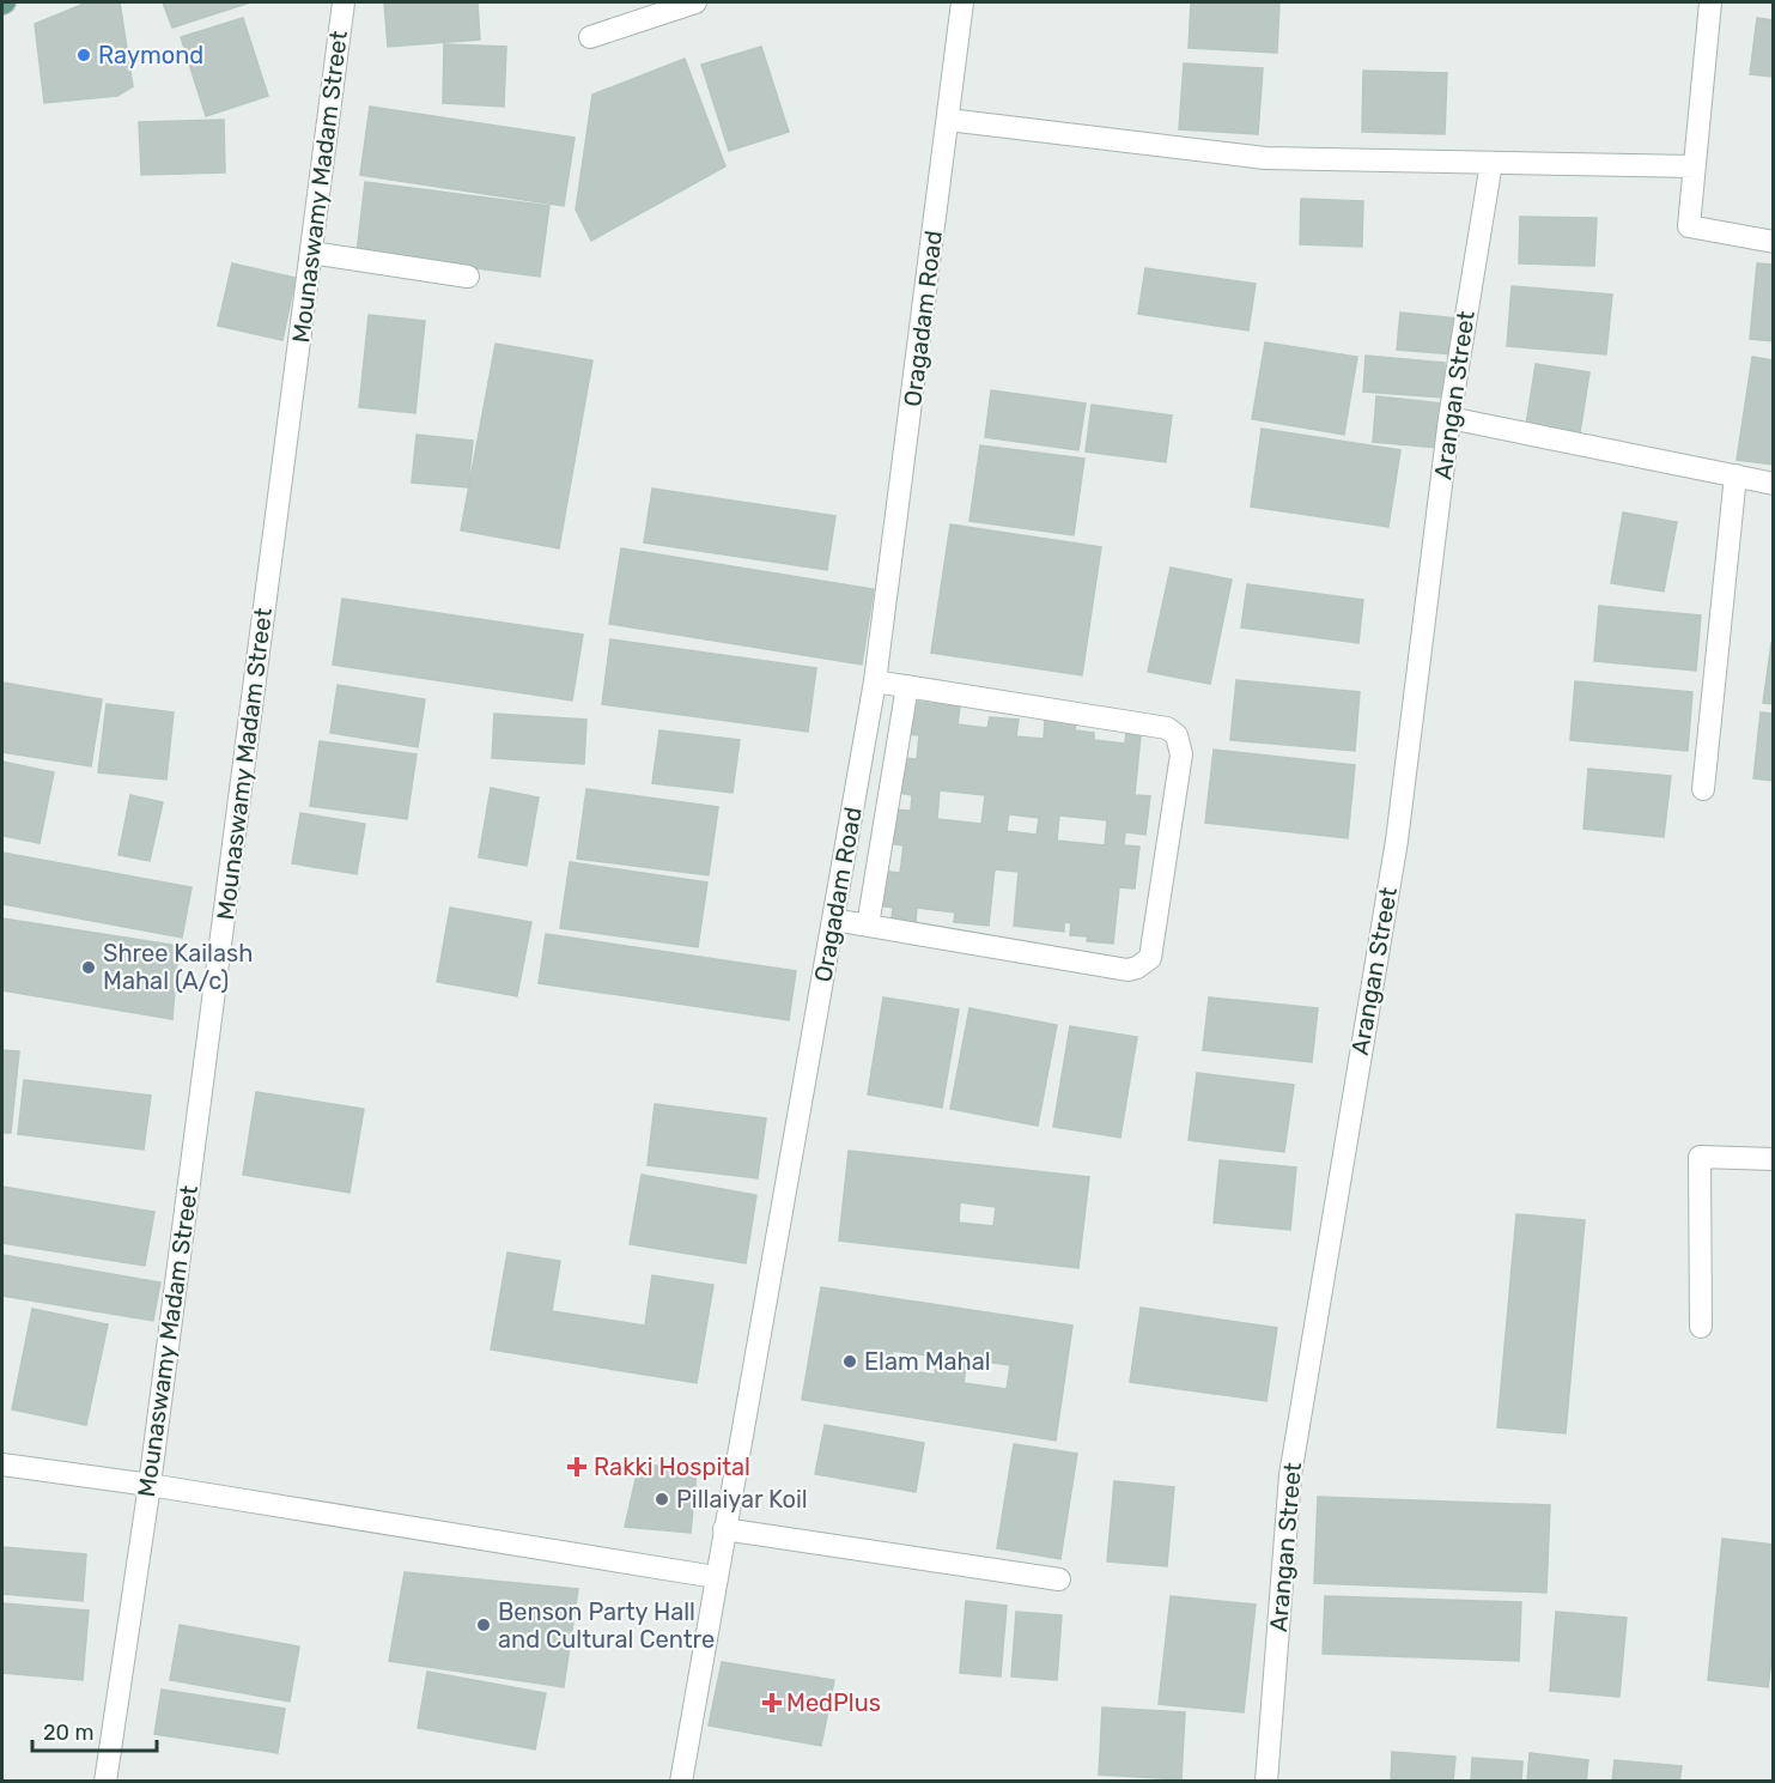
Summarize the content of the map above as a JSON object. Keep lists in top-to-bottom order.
{
  "streets": {
    "street": ["Mounaswamy Madam Street", "Oragadam Road", "Arangan Street"]
  },
  "places": {
    "other": [
      "Raymond",
      "Shree Kailash Mahal (A/c)",
      "Elam Mahal",
      "Pillaiyar Koil",
      "Benson Party Hall and Cultural Centre"
    ],
    "health": ["Rakki Hospital", "MedPlus"]
  },
  "scale_bar": "20 m"
}
